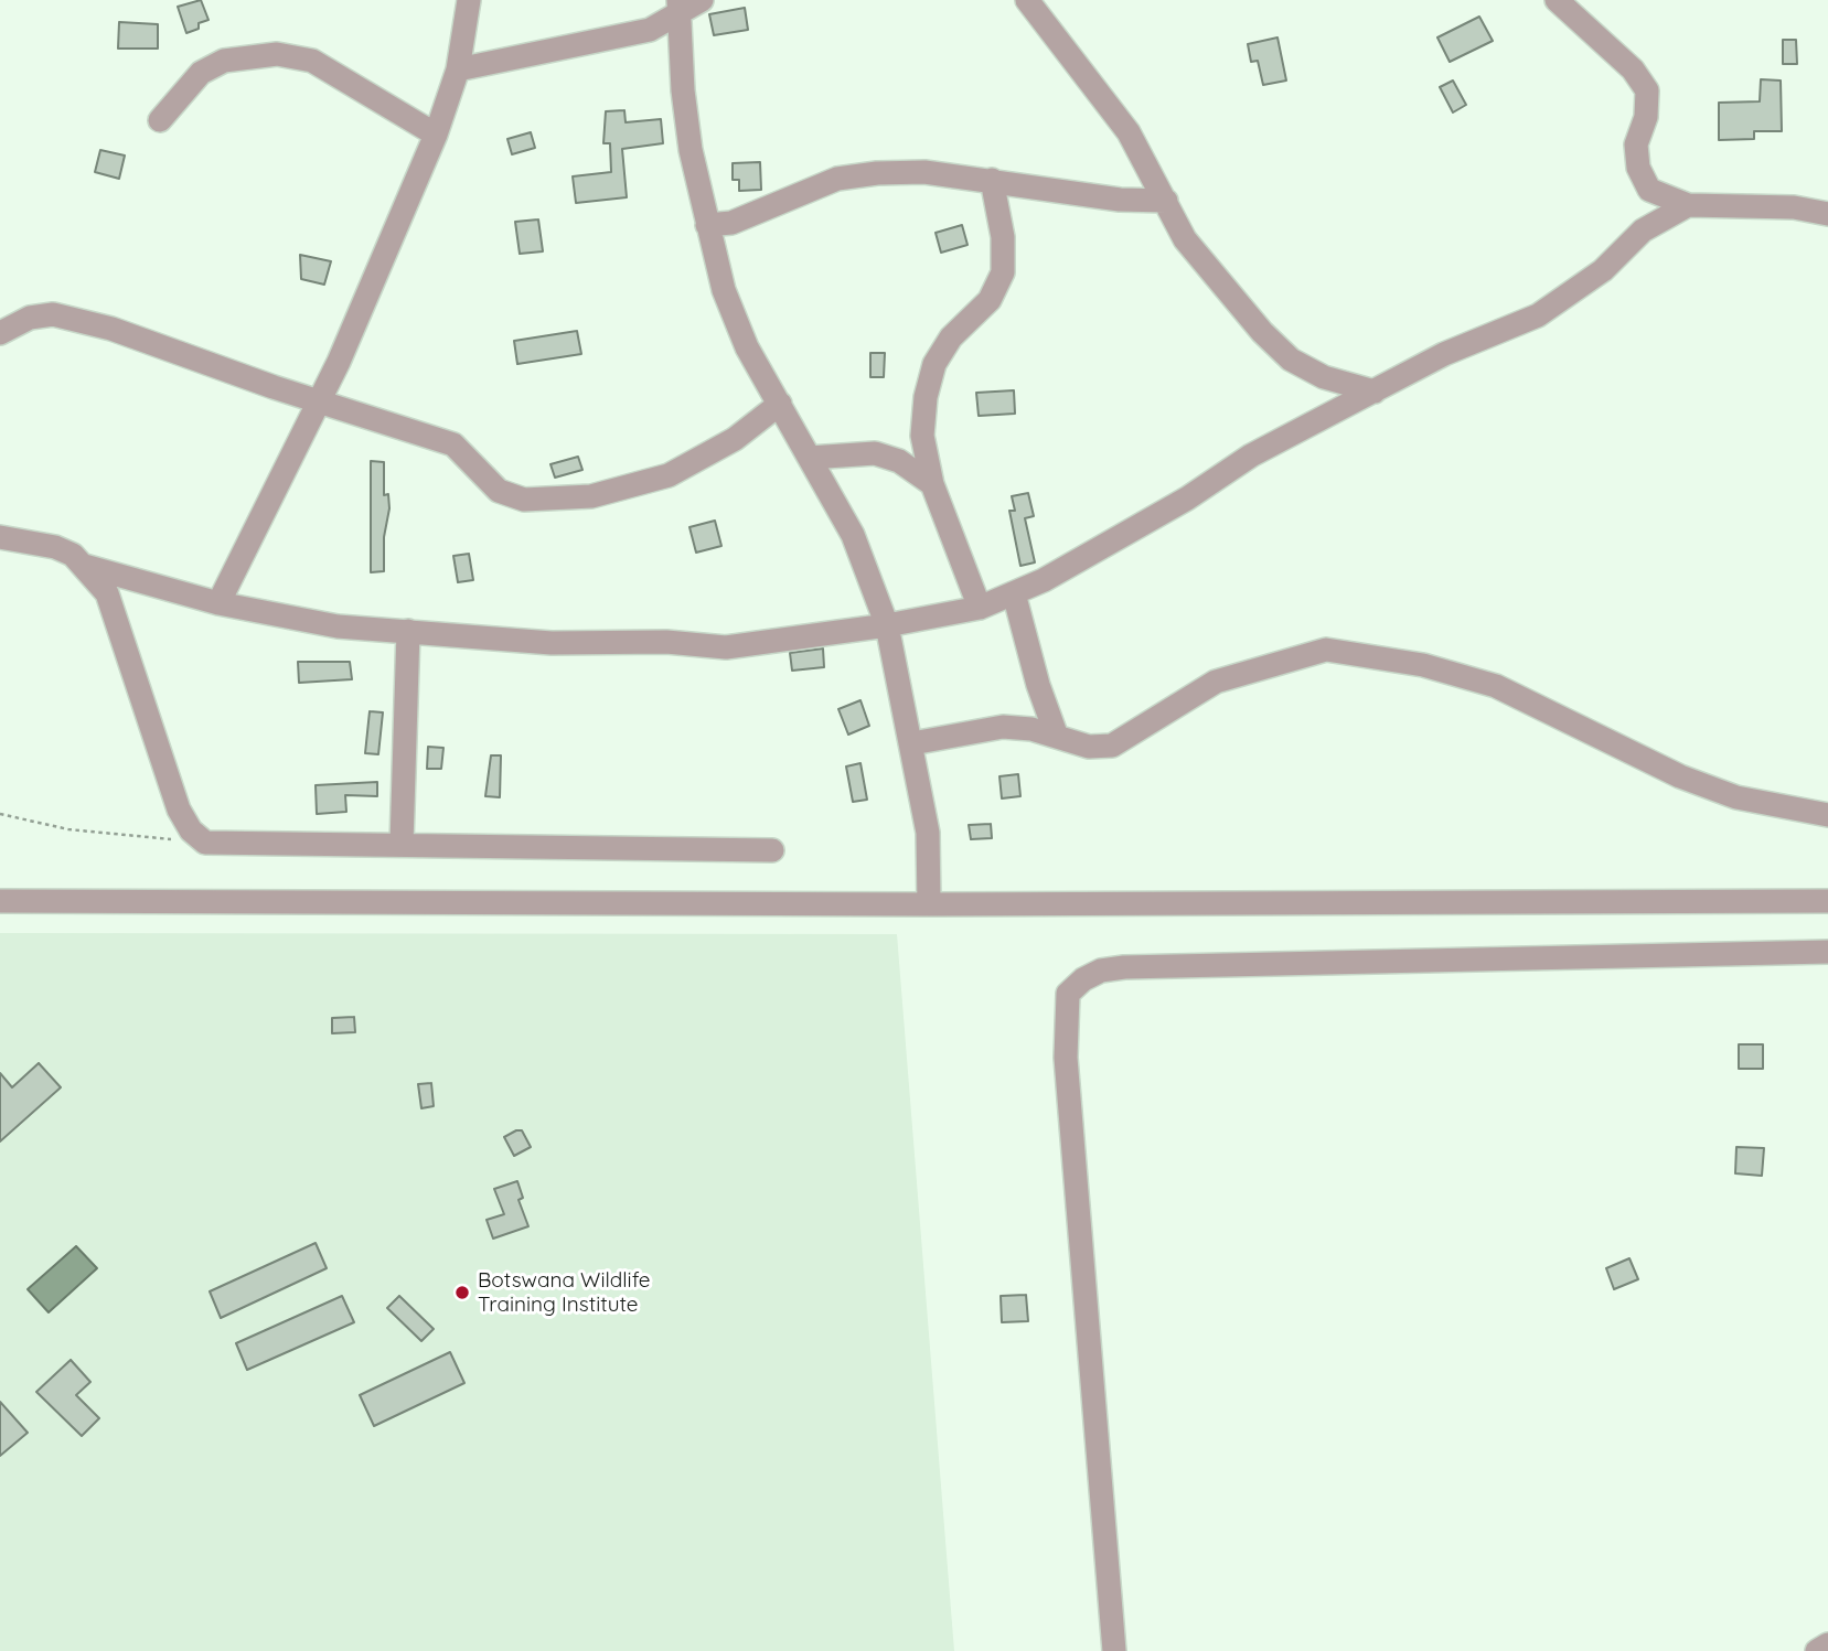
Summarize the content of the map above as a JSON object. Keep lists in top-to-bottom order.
{
  "places": ["Botswana Wildlife Training Institute"]
}
